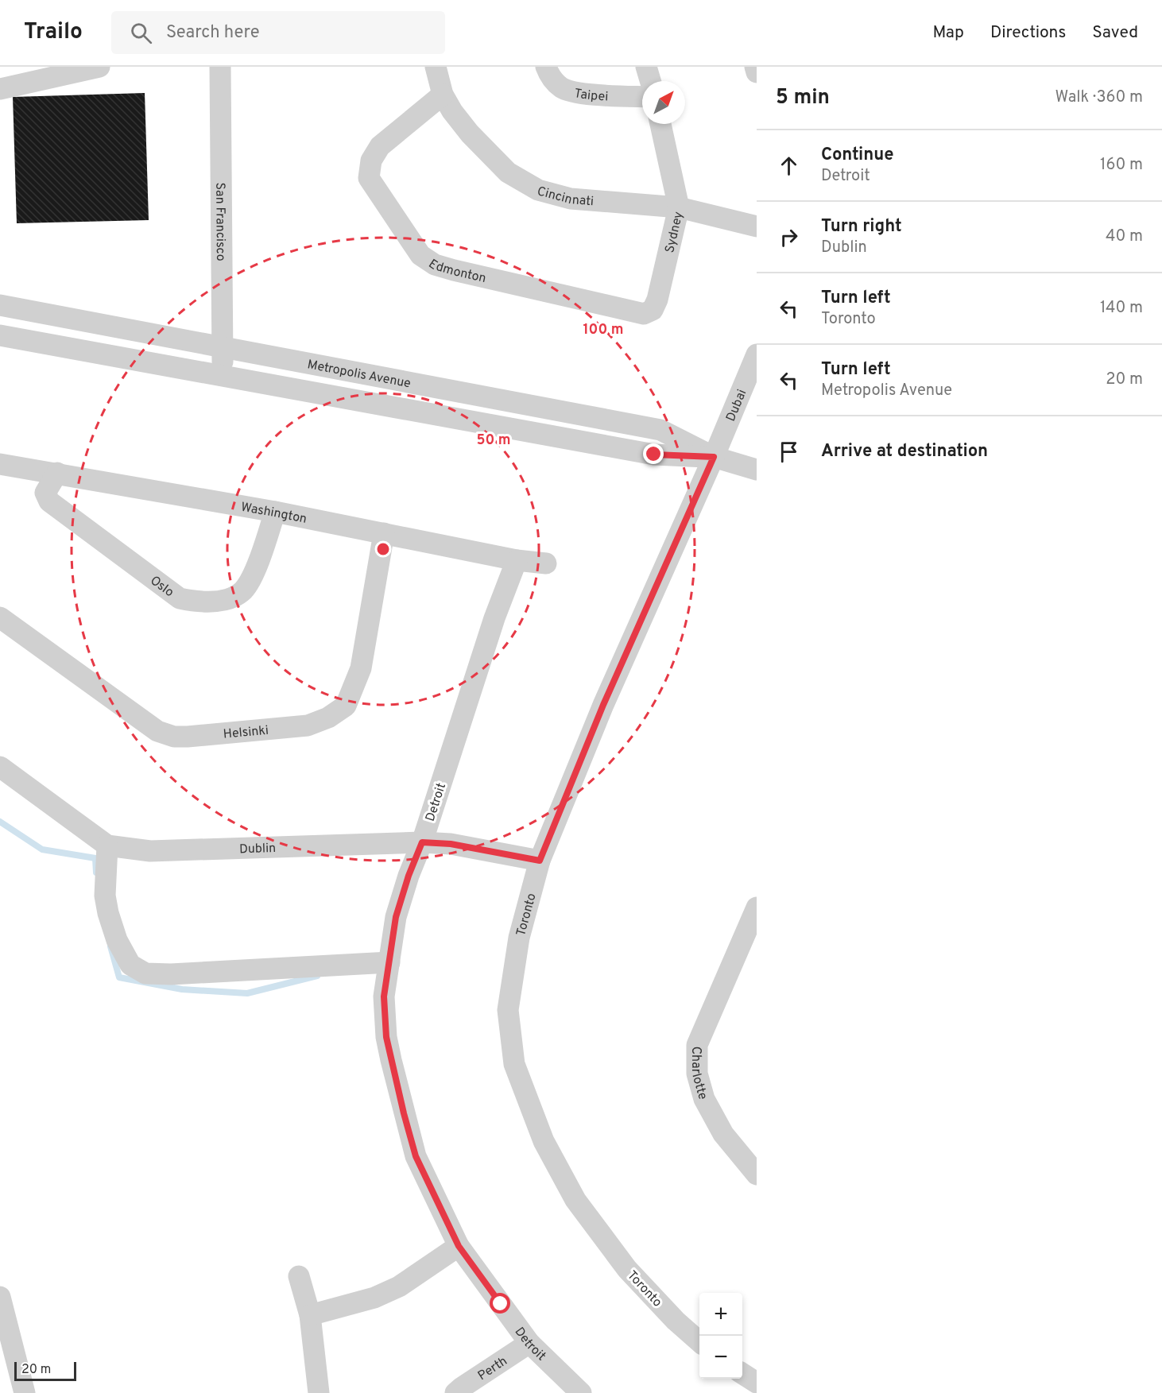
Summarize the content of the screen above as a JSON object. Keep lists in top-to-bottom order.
{
  "streets": {
    "street": [
      "Taipei",
      "Cincinnati",
      "San Francisco",
      "Sydney",
      "Edmonton",
      "Metropolis Avenue",
      "Dubai",
      "Washington",
      "Oslo",
      "Helsinki",
      "Detroit",
      "Dublin",
      "Toronto",
      "Charlotte",
      "Perth"
    ]
  },
  "crossings": [
    ["Cincinnati", "Sydney"],
    ["Cincinnati", "Edmonton"],
    ["San Francisco", "Metropolis Avenue"],
    ["Sydney", "Edmonton"],
    ["Metropolis Avenue", "Dubai"],
    ["Metropolis Avenue", "Toronto"],
    ["Dubai", "Toronto"],
    ["Washington", "Oslo"],
    ["Washington", "Helsinki"],
    ["Washington", "Detroit"],
    ["Detroit", "Dublin"],
    ["Detroit", "Perth"],
    ["Dublin", "Toronto"]
  ],
  "scale_bar": "20 m",
  "north": "top right",
  "page": {
    "header": "Trailo",
    "search": "Search here",
    "nav": ["Map", "Directions", "Saved"],
    "heading": ["5 min", "Walk · 360 m"],
    "list": [
      ["Continue", "Detroit", "160 m"],
      ["Turn right", "Dublin", "40 m"],
      ["Turn left", "Toronto", "140 m"],
      ["Turn left", "Metropolis Avenue", "20 m"],
      "Arrive at destination"
    ],
    "map_buttons": ["+", "−"],
    "scale": "20 m"
  },
  "rings": ["100 m", "50 m"]
}
